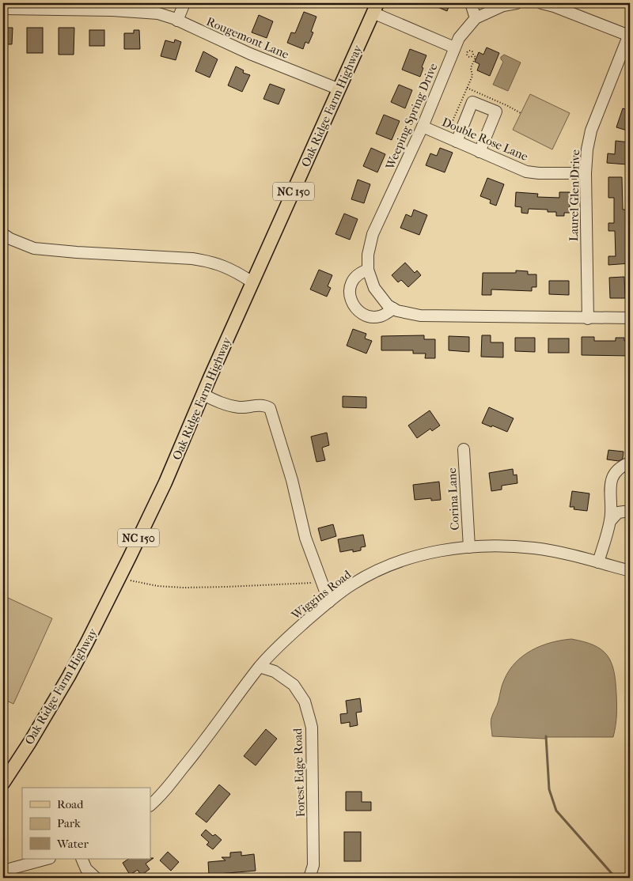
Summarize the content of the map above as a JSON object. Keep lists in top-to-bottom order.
{
  "streets": {
    "main road": ["Oak Ridge Farm Highway", "NC 150"],
    "street": [
      "Rougemont Lane",
      "Weeping Spring Drive",
      "Double Rose Lane",
      "Laurel Glen Drive",
      "Corina Lane",
      "Wiggins Road",
      "Forest Edge Road"
    ]
  },
  "crossings": [
    ["Rougemont Lane", "Oak Ridge Farm Highway"],
    ["Weeping Spring Drive", "Double Rose Lane"],
    ["Weeping Spring Drive", "Laurel Glen Drive"],
    ["Double Rose Lane", "Laurel Glen Drive"],
    ["Corina Lane", "Wiggins Road"],
    ["Wiggins Road", "Forest Edge Road"]
  ],
  "legend": ["Road", "Park", "Water"]
}
